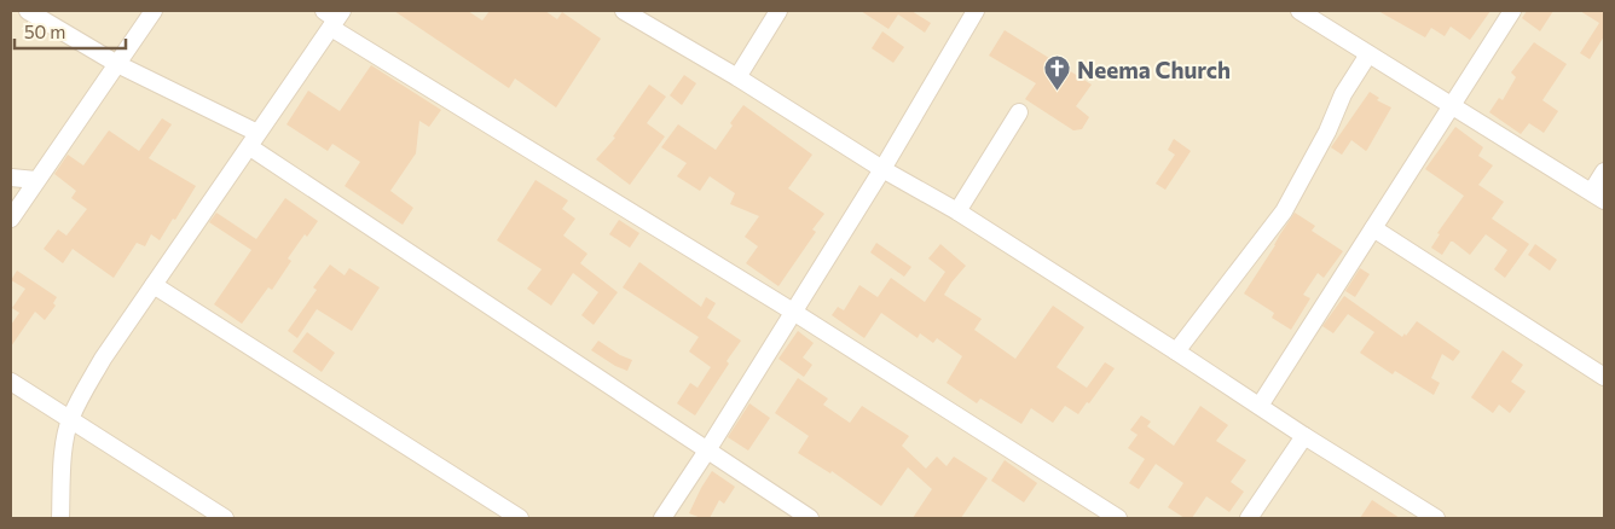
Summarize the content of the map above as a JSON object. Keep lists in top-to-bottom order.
{
  "places": {
    "church": ["Neema Church"]
  },
  "scale_bar": "50 m"
}
